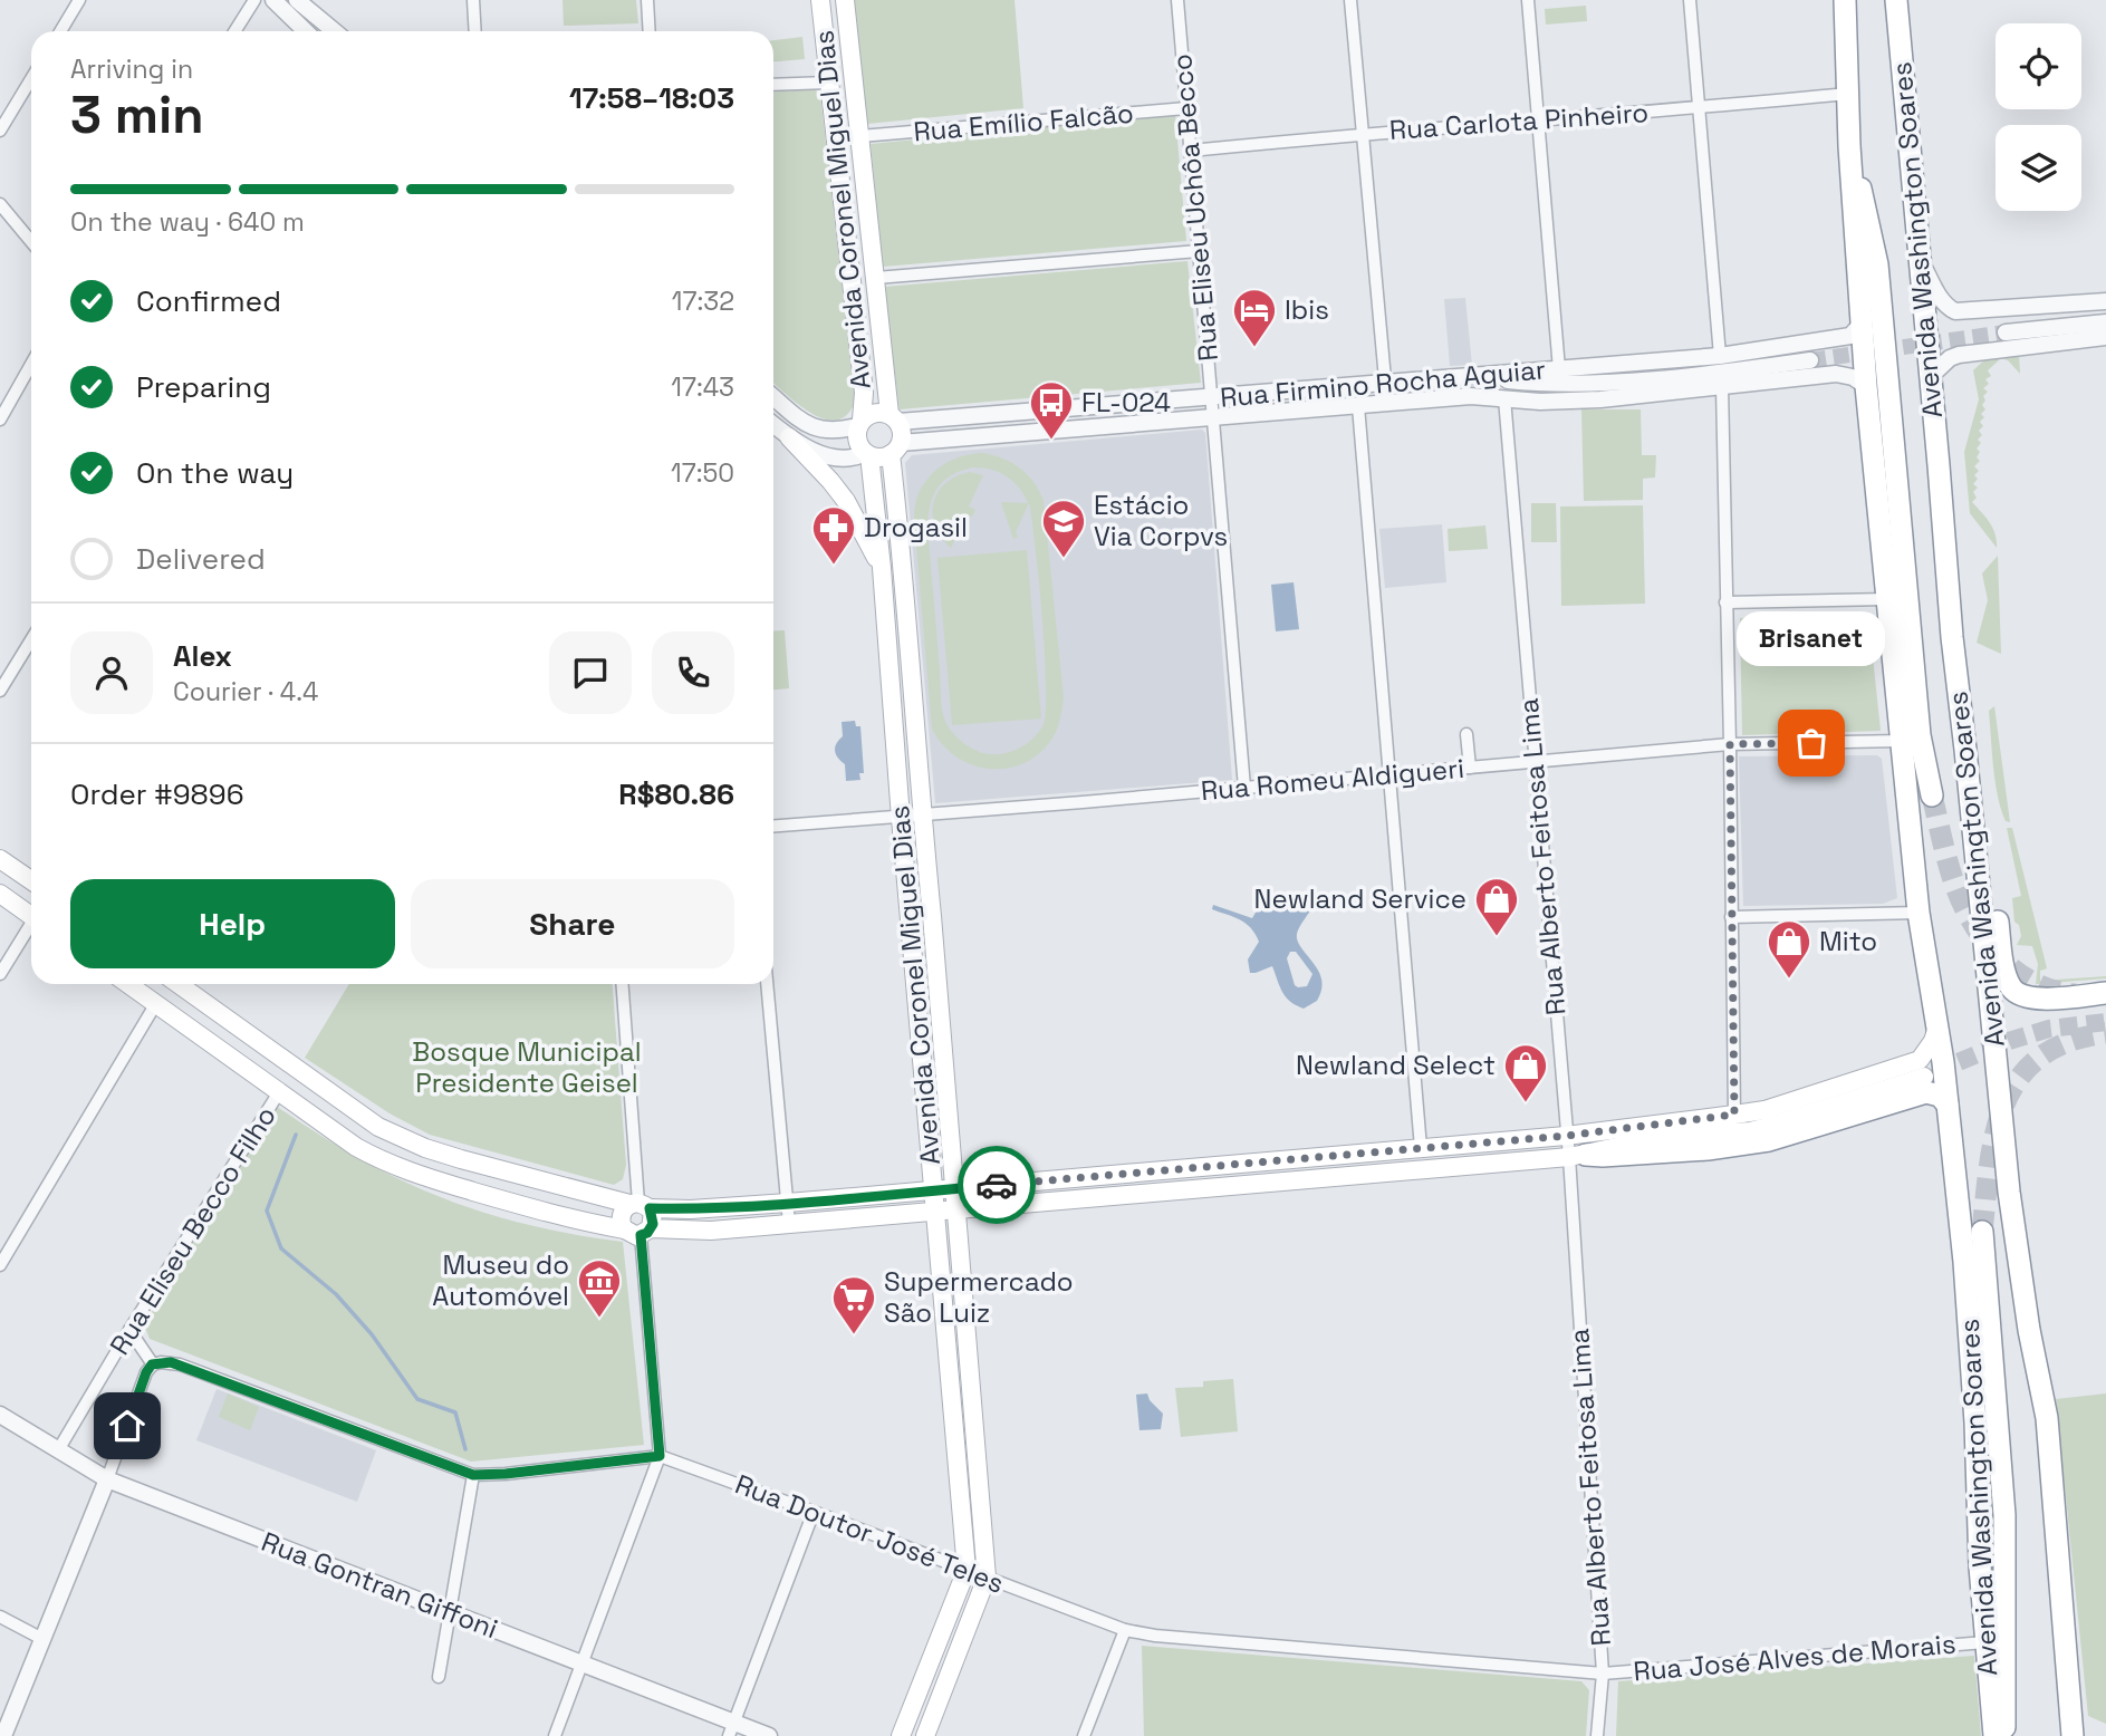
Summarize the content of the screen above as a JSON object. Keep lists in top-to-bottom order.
{
  "streets": {
    "highway": ["Avenida Washington Soares"],
    "main road": ["Avenida Coronel Miguel Dias"],
    "street": [
      "Rua Carlota Pinheiro",
      "Rua Emílio Falcão",
      "Rua Eliseu Uchôa Becco",
      "Rua Firmino Rocha Aguiar",
      "Rua Romeu Aldigueri",
      "Rua Alberto Feitosa Lima",
      "Rua Eliseu Becco Filho",
      "Rua Doutor José Teles",
      "Rua Gontran Giffoni",
      "Rua José Alves de Morais"
    ]
  },
  "crossings": [
    ["Rua Carlota Pinheiro", "Rua Eliseu Uchôa Becco"],
    ["Rua Carlota Pinheiro", "Avenida Washington Soares"],
    ["Rua Emílio Falcão", "Rua Eliseu Uchôa Becco"],
    ["Rua Emílio Falcão", "Avenida Coronel Miguel Dias"],
    ["Rua Eliseu Uchôa Becco", "Rua Firmino Rocha Aguiar"],
    ["Rua Eliseu Uchôa Becco", "Rua Romeu Aldigueri"],
    ["Avenida Coronel Miguel Dias", "Rua Firmino Rocha Aguiar"],
    ["Avenida Coronel Miguel Dias", "Rua Romeu Aldigueri"],
    ["Avenida Coronel Miguel Dias", "Rua Doutor José Teles"],
    ["Avenida Washington Soares", "Rua Firmino Rocha Aguiar"],
    ["Avenida Washington Soares", "Rua Romeu Aldigueri"],
    ["Avenida Washington Soares", "Rua José Alves de Morais"],
    ["Rua Firmino Rocha Aguiar", "Rua Alberto Feitosa Lima"],
    ["Rua Romeu Aldigueri", "Rua Alberto Feitosa Lima"],
    ["Rua Alberto Feitosa Lima", "Rua Doutor José Teles"],
    ["Rua Alberto Feitosa Lima", "Rua José Alves de Morais"],
    ["Rua Eliseu Becco Filho", "Rua Gontran Giffoni"],
    ["Rua Doutor José Teles", "Rua José Alves de Morais"]
  ],
  "parks": ["Bosque Municipal Presidente Geisel"],
  "places": {
    "hotel": ["Ibis"],
    "bus stop": ["FL-024"],
    "school or university": ["Estácio Via Corpvs"],
    "pharmacy": ["Drogasil"],
    "other": ["Brisanet"],
    "shop": ["Newland Service", "Mito", "Newland Select"],
    "museum": ["Museu do Automóvel"],
    "supermarket": ["Supermercado São Luiz"]
  },
  "page": {
    "heading": ["3 min", "Arriving in", "17:58–18:03"],
    "panel": [
      "Alex",
      "Courier · 4.4",
      "Order #9896",
      "R$80.86"
    ],
    "bar": "On the way · 640 m",
    "list": [
      ["Confirmed", "17:32"],
      ["Preparing", "17:43"],
      ["On the way", "17:50"],
      "Delivered"
    ],
    "bubble": "Brisanet",
    "buttons": ["Help", "Share"]
  }
}
